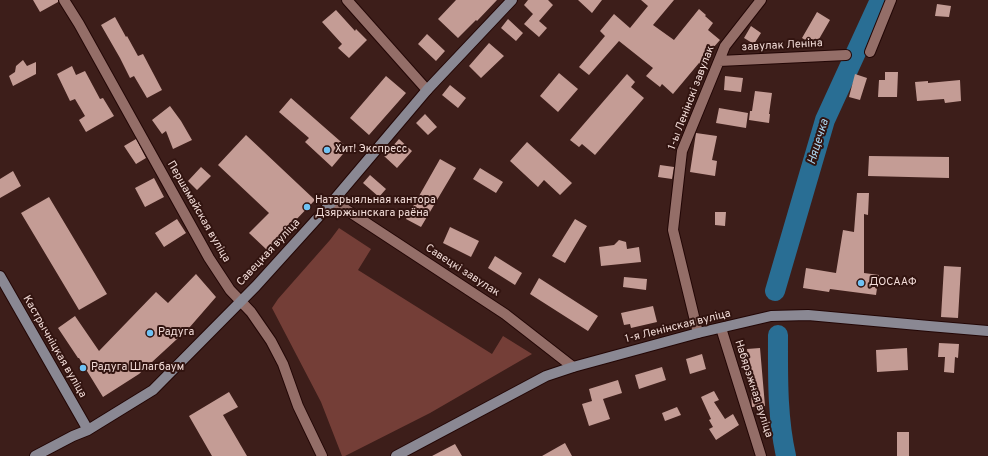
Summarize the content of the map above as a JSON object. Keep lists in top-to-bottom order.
{
  "streets": {
    "street": [
      "завулак Леніна",
      "1-ы Ленінскі завулак",
      "Першамайская вуліца",
      "Савецкая вуліца",
      "Савецкі завулак",
      "1-я Ленінская вуліца",
      "Кастрычніцкая вуліца",
      "Набярэжная вуліца"
    ]
  },
  "crossings": [
    ["завулак Леніна", "1-ы Ленінскі завулак"],
    ["1-ы Ленінскі завулак", "1-я Ленінская вуліца"],
    ["Першамайская вуліца", "Савецкая вуліца"],
    ["Савецкая вуліца", "Савецкі завулак"],
    ["Савецкая вуліца", "Кастрычніцкая вуліца"],
    ["Савецкі завулак", "1-я Ленінская вуліца"],
    ["1-я Ленінская вуліца", "Набярэжная вуліца"]
  ],
  "water": ["Няцечка"],
  "places": [
    "Хит! Экспресс",
    "Натарыяльная кантора Дзяржынскага раёна",
    "ДОСААФ",
    "Радуга",
    "Радуга Шлагбаум"
  ]
}
